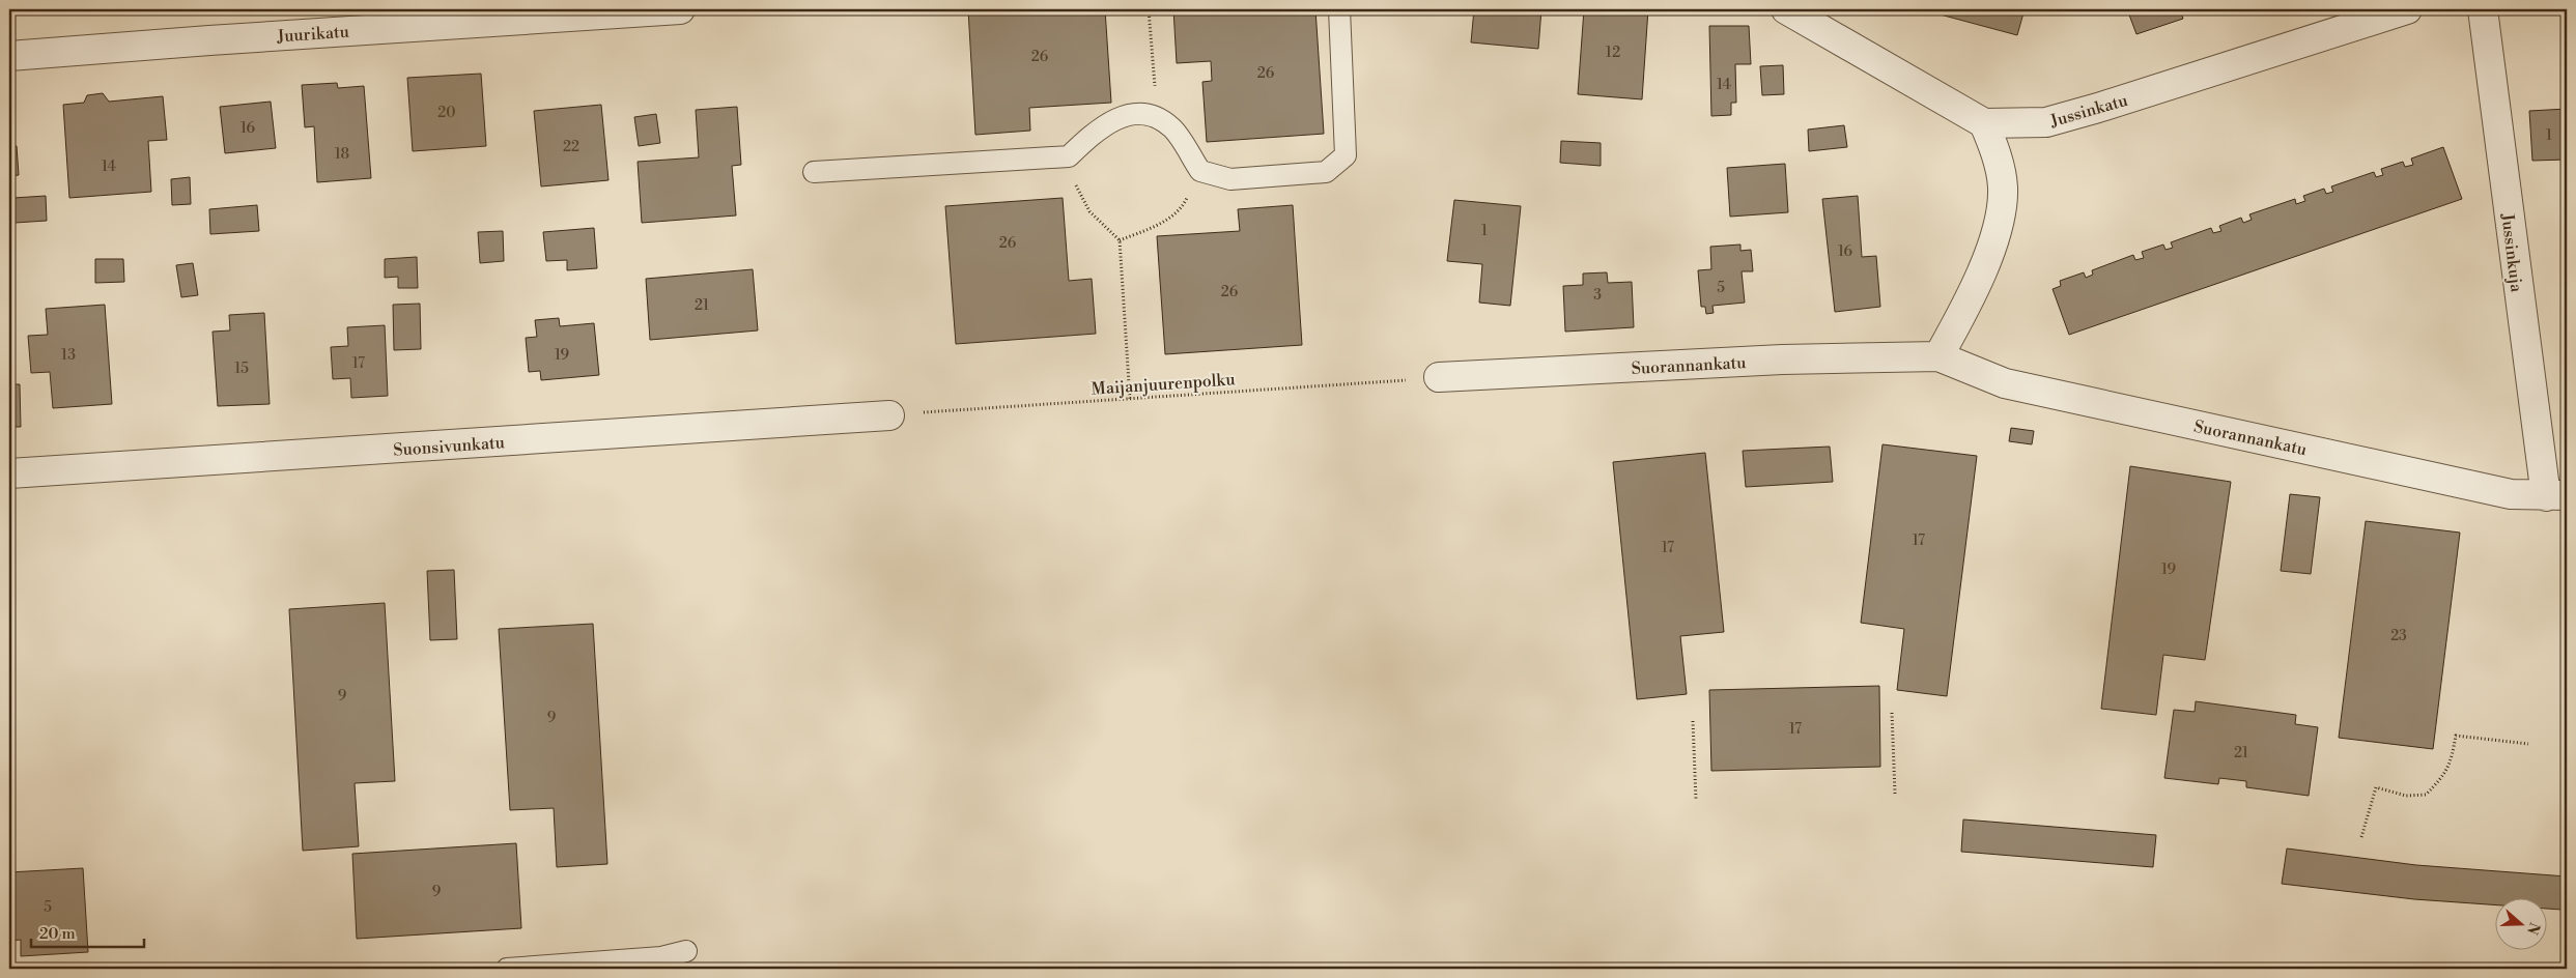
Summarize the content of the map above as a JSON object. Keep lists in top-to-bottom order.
{
  "streets": {
    "street": [
      "Juurikatu",
      "Jussinkatu",
      "Jussinkuja",
      "Suorannankatu",
      "Suonsivunkatu"
    ],
    "path": ["Maijanjuurenpolku"]
  },
  "crossings": [
    ["Jussinkuja", "Suorannankatu"],
    ["Suorannankatu", "Maijanjuurenpolku"],
    ["Maijanjuurenpolku", "Suonsivunkatu"]
  ],
  "house_numbers": [
    "12",
    "26",
    "26",
    "14",
    "20",
    "16",
    "1",
    "22",
    "18",
    "14",
    "1",
    "26",
    "16",
    "5",
    "26",
    "3",
    "21",
    "13",
    "19",
    "17",
    "15",
    "17",
    "17",
    "19",
    "23",
    "9",
    "9",
    "17",
    "21",
    "9",
    "5"
  ],
  "scale_bar": "20 m",
  "north": "right"
}
